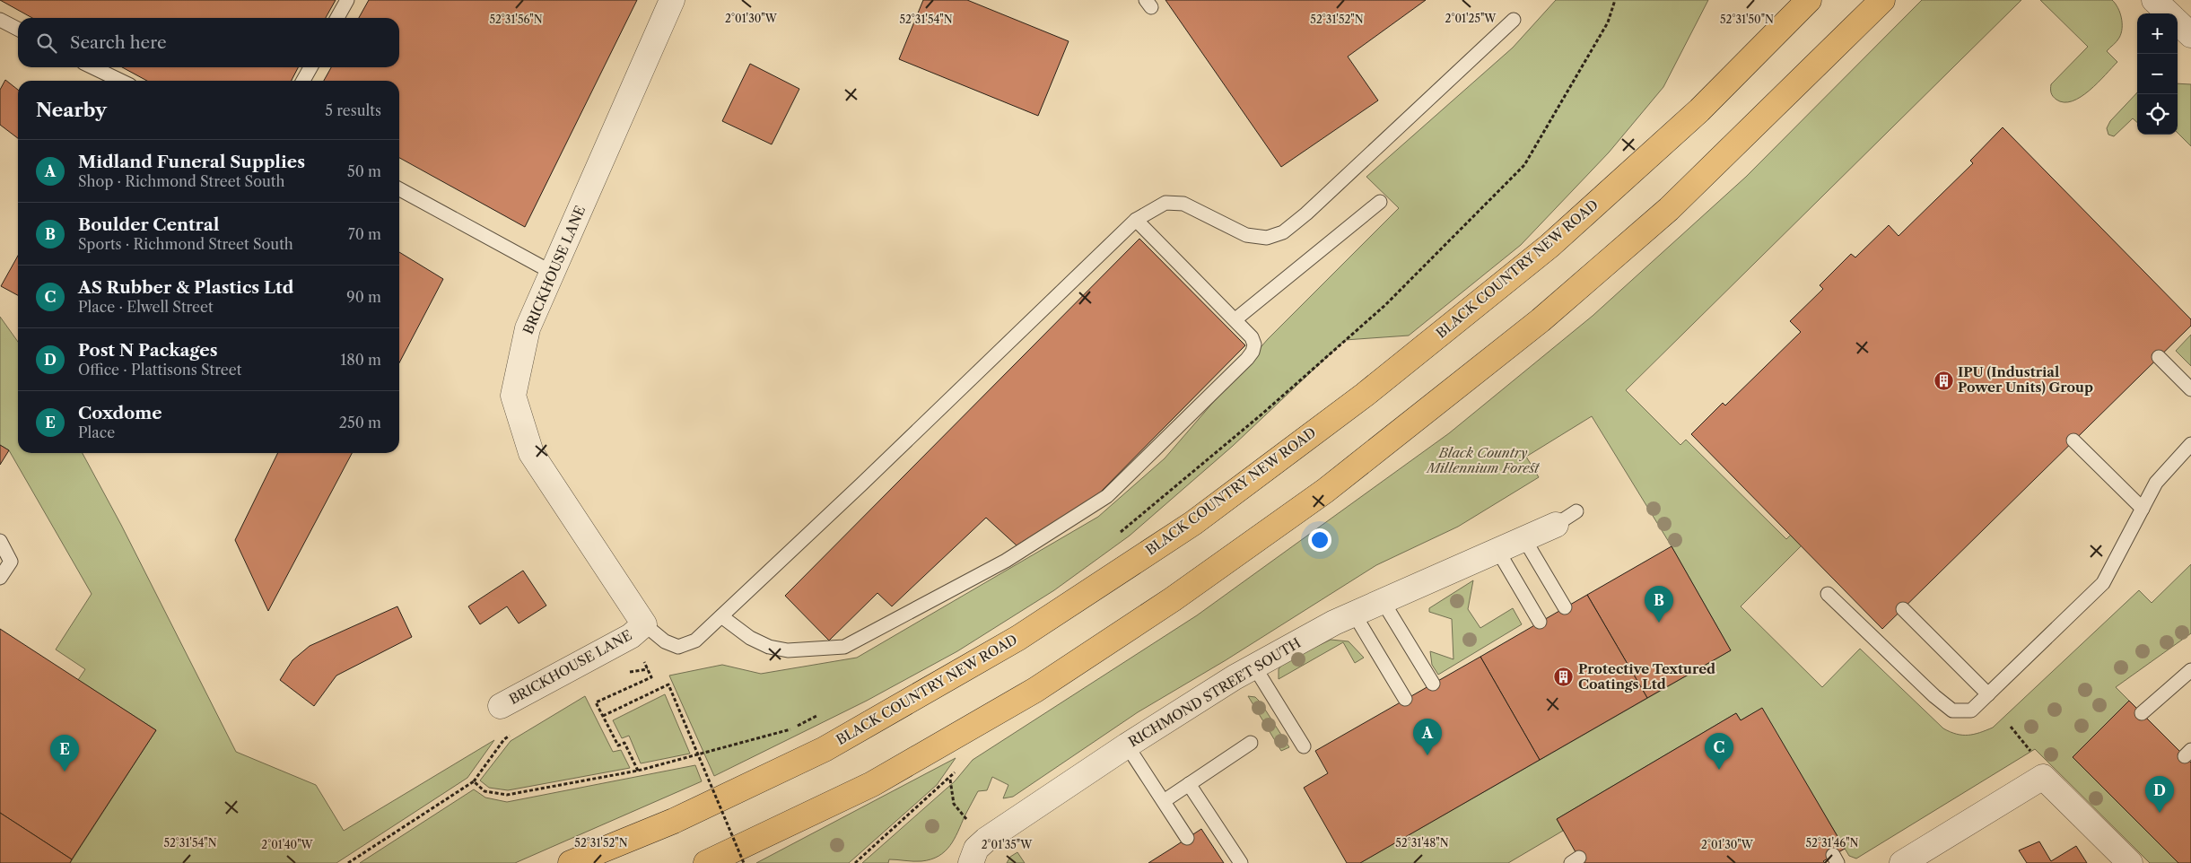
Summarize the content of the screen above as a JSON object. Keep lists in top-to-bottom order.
{
  "streets": {
    "highway": ["BLACK COUNTRY NEW ROAD"],
    "street": ["BRICKHOUSE LANE", "RICHMOND STREET SOUTH"]
  },
  "parks": ["Black Country Millennium Forest"],
  "places": {
    "building": ["IPU (Industrial Power Units) Group", "Protective Textured Coatings Ltd"]
  },
  "page": {
    "map_buttons": ["+", "−"],
    "search": "Search here",
    "heading": ["Nearby", "5 results"],
    "list": [
      {
        "mark": "A",
        "name": "Midland Funeral Supplies",
        "note": "Shop · Richmond Street South",
        "value": "50 m"
      },
      {
        "mark": "B",
        "name": "Boulder Central",
        "note": "Sports · Richmond Street South",
        "value": "70 m"
      },
      {
        "mark": "C",
        "name": "AS Rubber & Plastics Ltd",
        "note": "Place · Elwell Street",
        "value": "90 m"
      },
      {
        "mark": "D",
        "name": "Post N Packages",
        "note": "Office · Plattisons Street",
        "value": "180 m"
      },
      {
        "mark": "E",
        "name": "Coxdome",
        "note": "Place",
        "value": "250 m"
      }
    ],
    "pins": [
      "B",
      "A",
      "C",
      "E",
      "D"
    ]
  },
  "coordinates": [
    "2°01'30\"W",
    "2°01'25\"W",
    "52°31'56\"N",
    "52°31'54\"N",
    "52°31'52\"N",
    "52°31'50\"N",
    "52°31'48\"N",
    "52°31'46\"N",
    "2°01'40\"W",
    "2°01'35\"W"
  ]
}
